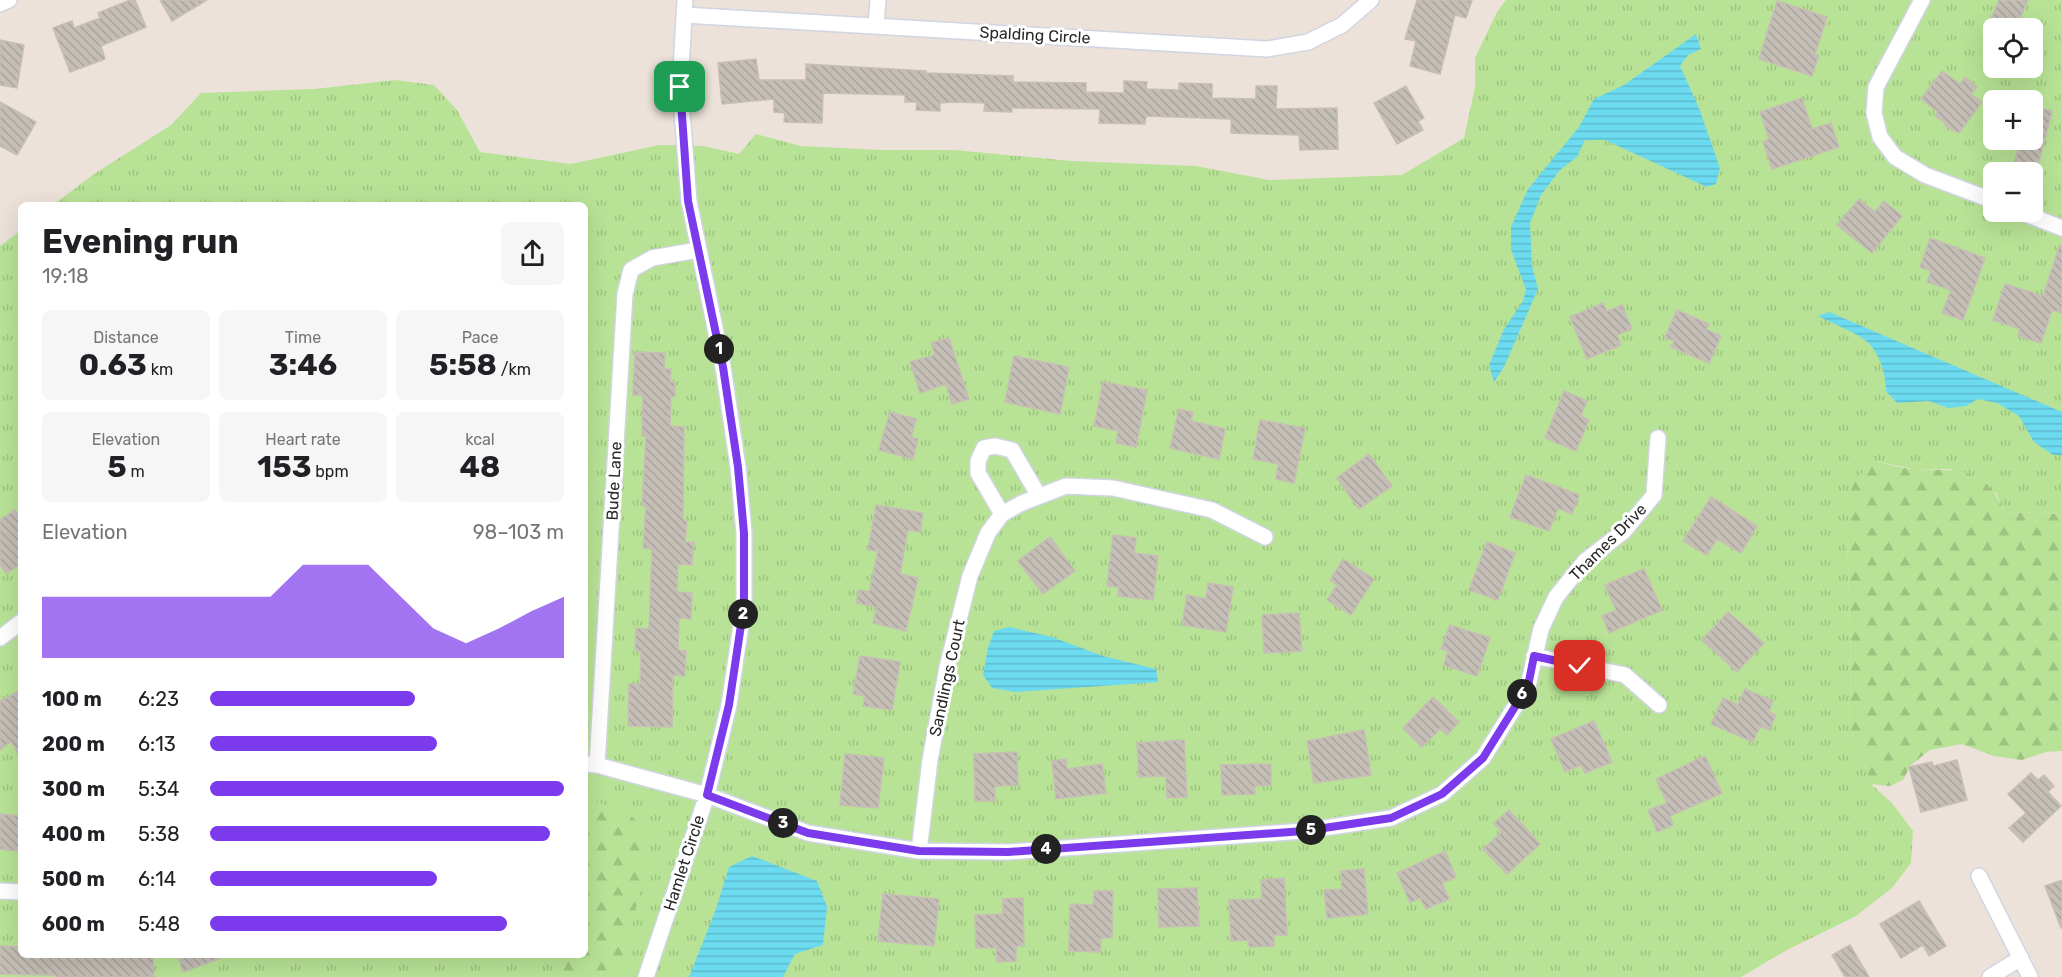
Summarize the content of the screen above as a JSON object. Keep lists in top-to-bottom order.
{
  "streets": {
    "street": [
      "Spalding Circle",
      "Bude Lane",
      "Thames Drive",
      "Sandlings Court",
      "Hamlet Circle"
    ]
  },
  "crossings": [
    ["Spalding Circle", "Hamlet Circle"],
    ["Bude Lane", "Thames Drive"],
    ["Bude Lane", "Hamlet Circle"],
    ["Thames Drive", "Sandlings Court"],
    ["Thames Drive", "Hamlet Circle"]
  ],
  "page": {
    "map_buttons": ["+", "−"],
    "heading": ["Evening run", "19:18"],
    "stats": [
      ["Distance", "0.63 km"],
      ["Time", "3:46"],
      ["Pace", "5:58 /km"],
      ["Elevation", "5 m"],
      ["Heart rate", "153 bpm"],
      ["kcal", "48"]
    ],
    "pins": [
      "1",
      "2",
      "6",
      "3",
      "5",
      "4"
    ],
    "chart": ["Elevation", "98–103 m"],
    "list": [
      {
        "name": "100 m",
        "note": "6:23"
      },
      {
        "name": "200 m",
        "note": "6:13"
      },
      {
        "name": "300 m",
        "note": "5:34"
      },
      {
        "name": "400 m",
        "note": "5:38"
      },
      {
        "name": "500 m",
        "note": "6:14"
      },
      {
        "name": "600 m",
        "note": "5:48"
      }
    ]
  }
}
